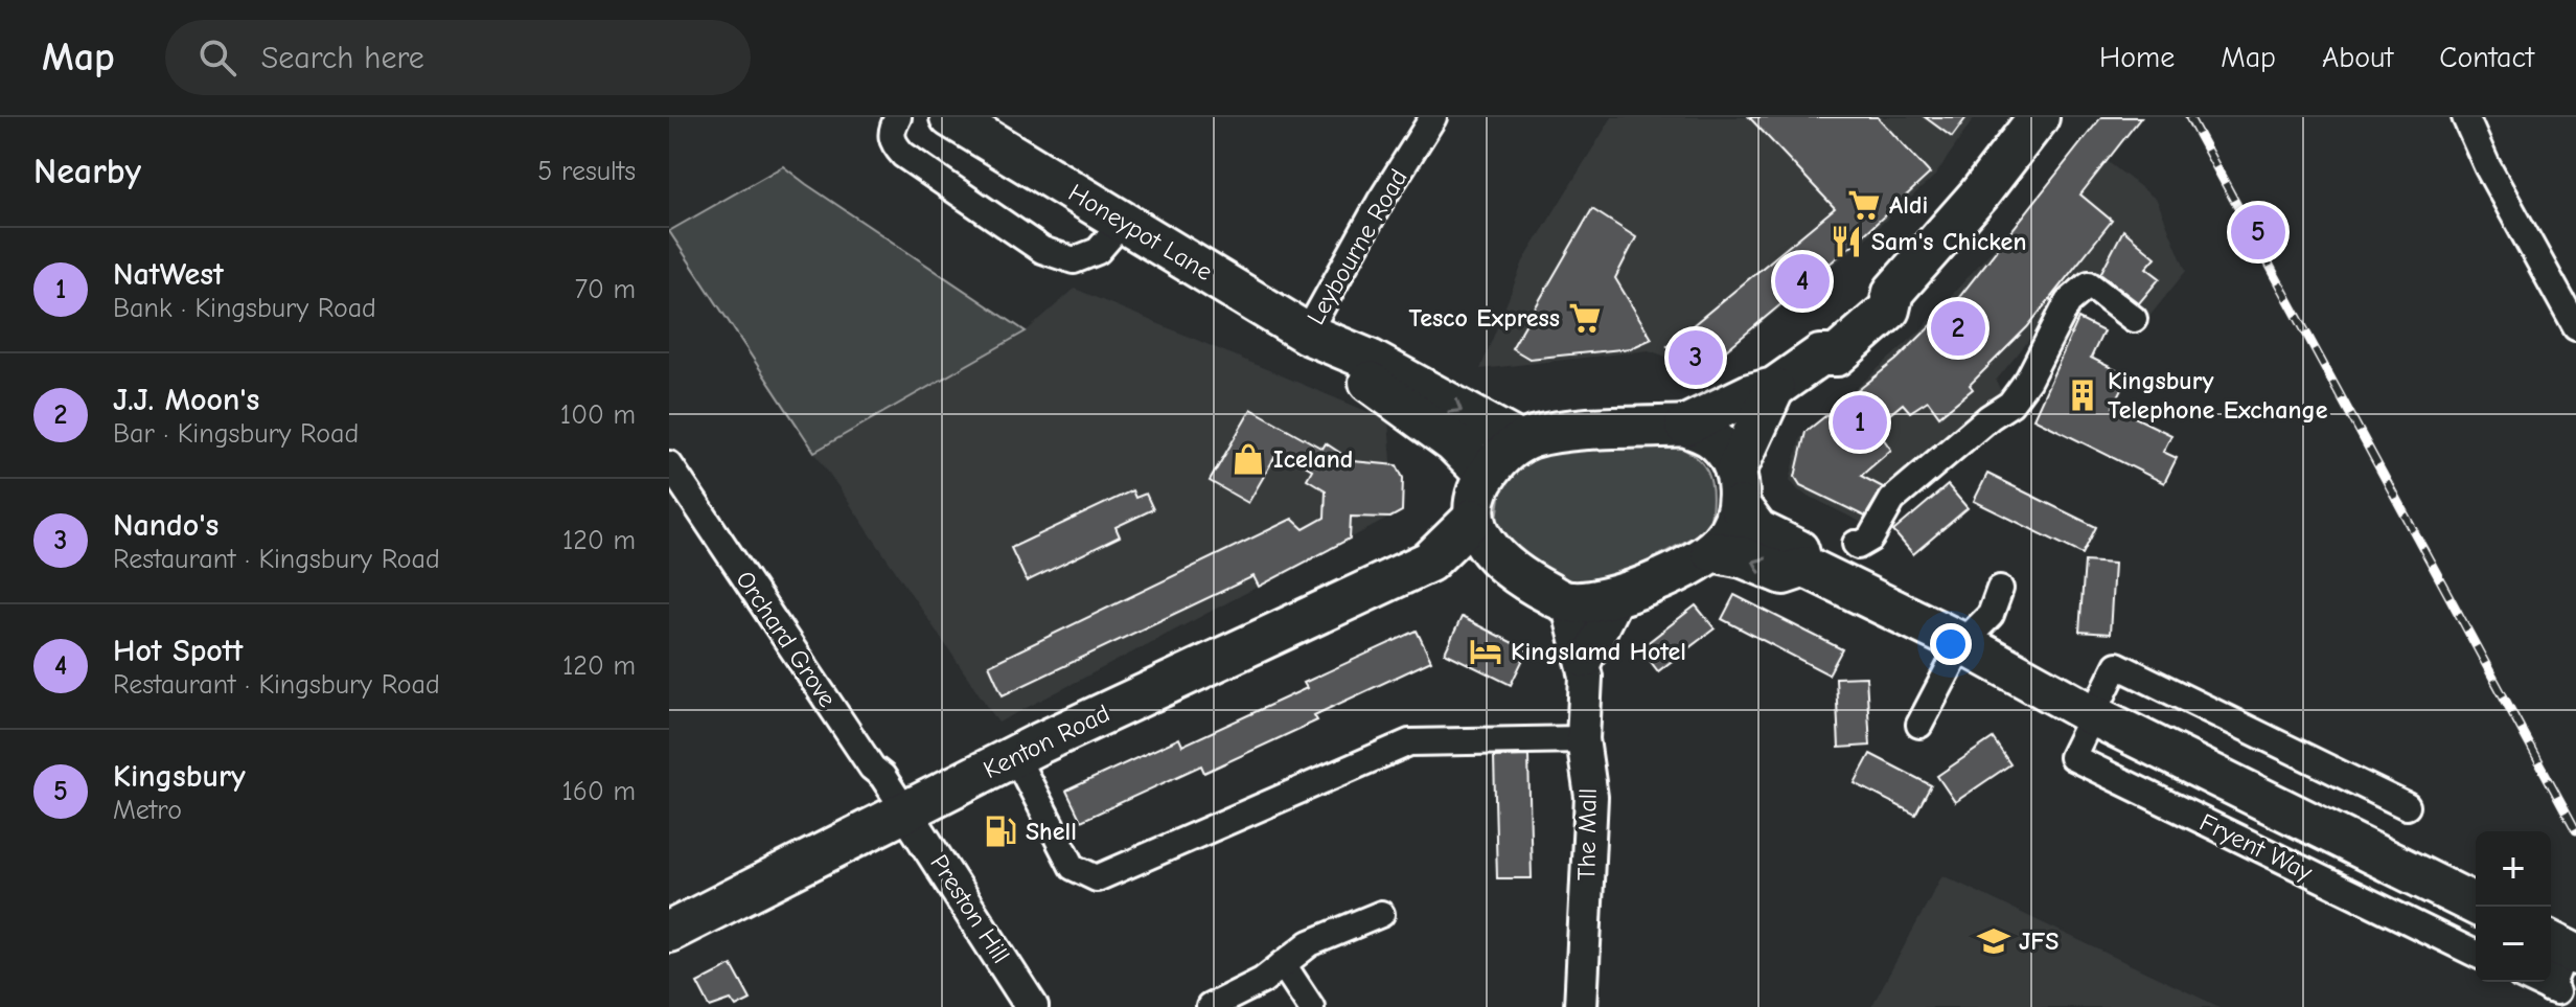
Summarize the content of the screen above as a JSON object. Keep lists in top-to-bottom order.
{
  "streets": {
    "main road": ["Honeypot Lane", "Kenton Road", "Fryent Way"],
    "street": [
      "Leybourne Road",
      "Orchard Grove",
      "The Mall",
      "Preston Hill"
    ]
  },
  "crossings": [
    ["Honeypot Lane", "Leybourne Road"],
    ["Honeypot Lane", "Kenton Road"],
    ["Honeypot Lane", "The Mall"],
    ["Honeypot Lane", "Fryent Way"],
    ["Orchard Grove", "Kenton Road"],
    ["Orchard Grove", "Preston Hill"],
    ["Kenton Road", "The Mall"],
    ["Kenton Road", "Fryent Way"],
    ["Kenton Road", "Preston Hill"],
    ["The Mall", "Fryent Way"]
  ],
  "places": {
    "supermarket": ["Aldi", "Tesco Express"],
    "restaurant": ["Sam's Chicken"],
    "building": ["Kingsbury Telephone Exchange"],
    "shop": ["Iceland"],
    "hotel": ["Kingslamd Hotel"],
    "fuel station": ["Shell"],
    "school or university": ["JFS"]
  },
  "page": {
    "header": "Map",
    "search": "Search here",
    "nav": [
      "Home",
      "Map",
      "About",
      "Contact"
    ],
    "heading": ["Nearby", "5 results"],
    "pins": [
      "5",
      "4",
      "2",
      "3",
      "1"
    ],
    "list": [
      {
        "mark": "1",
        "name": "NatWest",
        "note": "Bank · Kingsbury Road",
        "value": "70 m"
      },
      {
        "mark": "2",
        "name": "J.J. Moon's",
        "note": "Bar · Kingsbury Road",
        "value": "100 m"
      },
      {
        "mark": "3",
        "name": "Nando's",
        "note": "Restaurant · Kingsbury Road",
        "value": "120 m"
      },
      {
        "mark": "4",
        "name": "Hot Spott",
        "note": "Restaurant · Kingsbury Road",
        "value": "120 m"
      },
      {
        "mark": "5",
        "name": "Kingsbury",
        "note": "Metro",
        "value": "160 m"
      }
    ],
    "map_buttons": ["+", "−"]
  }
}
